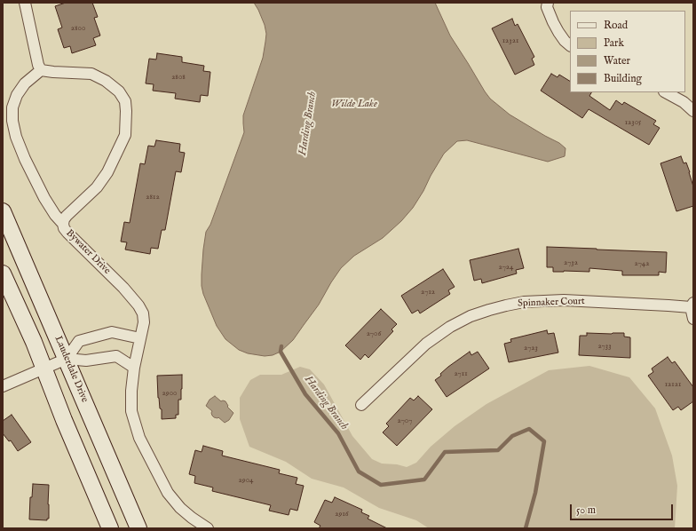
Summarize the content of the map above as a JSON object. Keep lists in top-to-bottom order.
{
  "streets": {
    "main road": ["Lauderdale Drive"],
    "street": ["Bywater Drive", "Spinnaker Court"]
  },
  "water": ["Wilde Lake", "Harding Branch"],
  "house_numbers": [
    "2800",
    "12321",
    "2808",
    "12305",
    "2812",
    "2732",
    "2742",
    "2724",
    "2712",
    "2706",
    "2733",
    "2723",
    "2711",
    "12121",
    "2900",
    "2707",
    "2904",
    "2916"
  ],
  "legend": [
    "Road",
    "Park",
    "Water",
    "Building"
  ],
  "scale_bar": "50 m"
}
